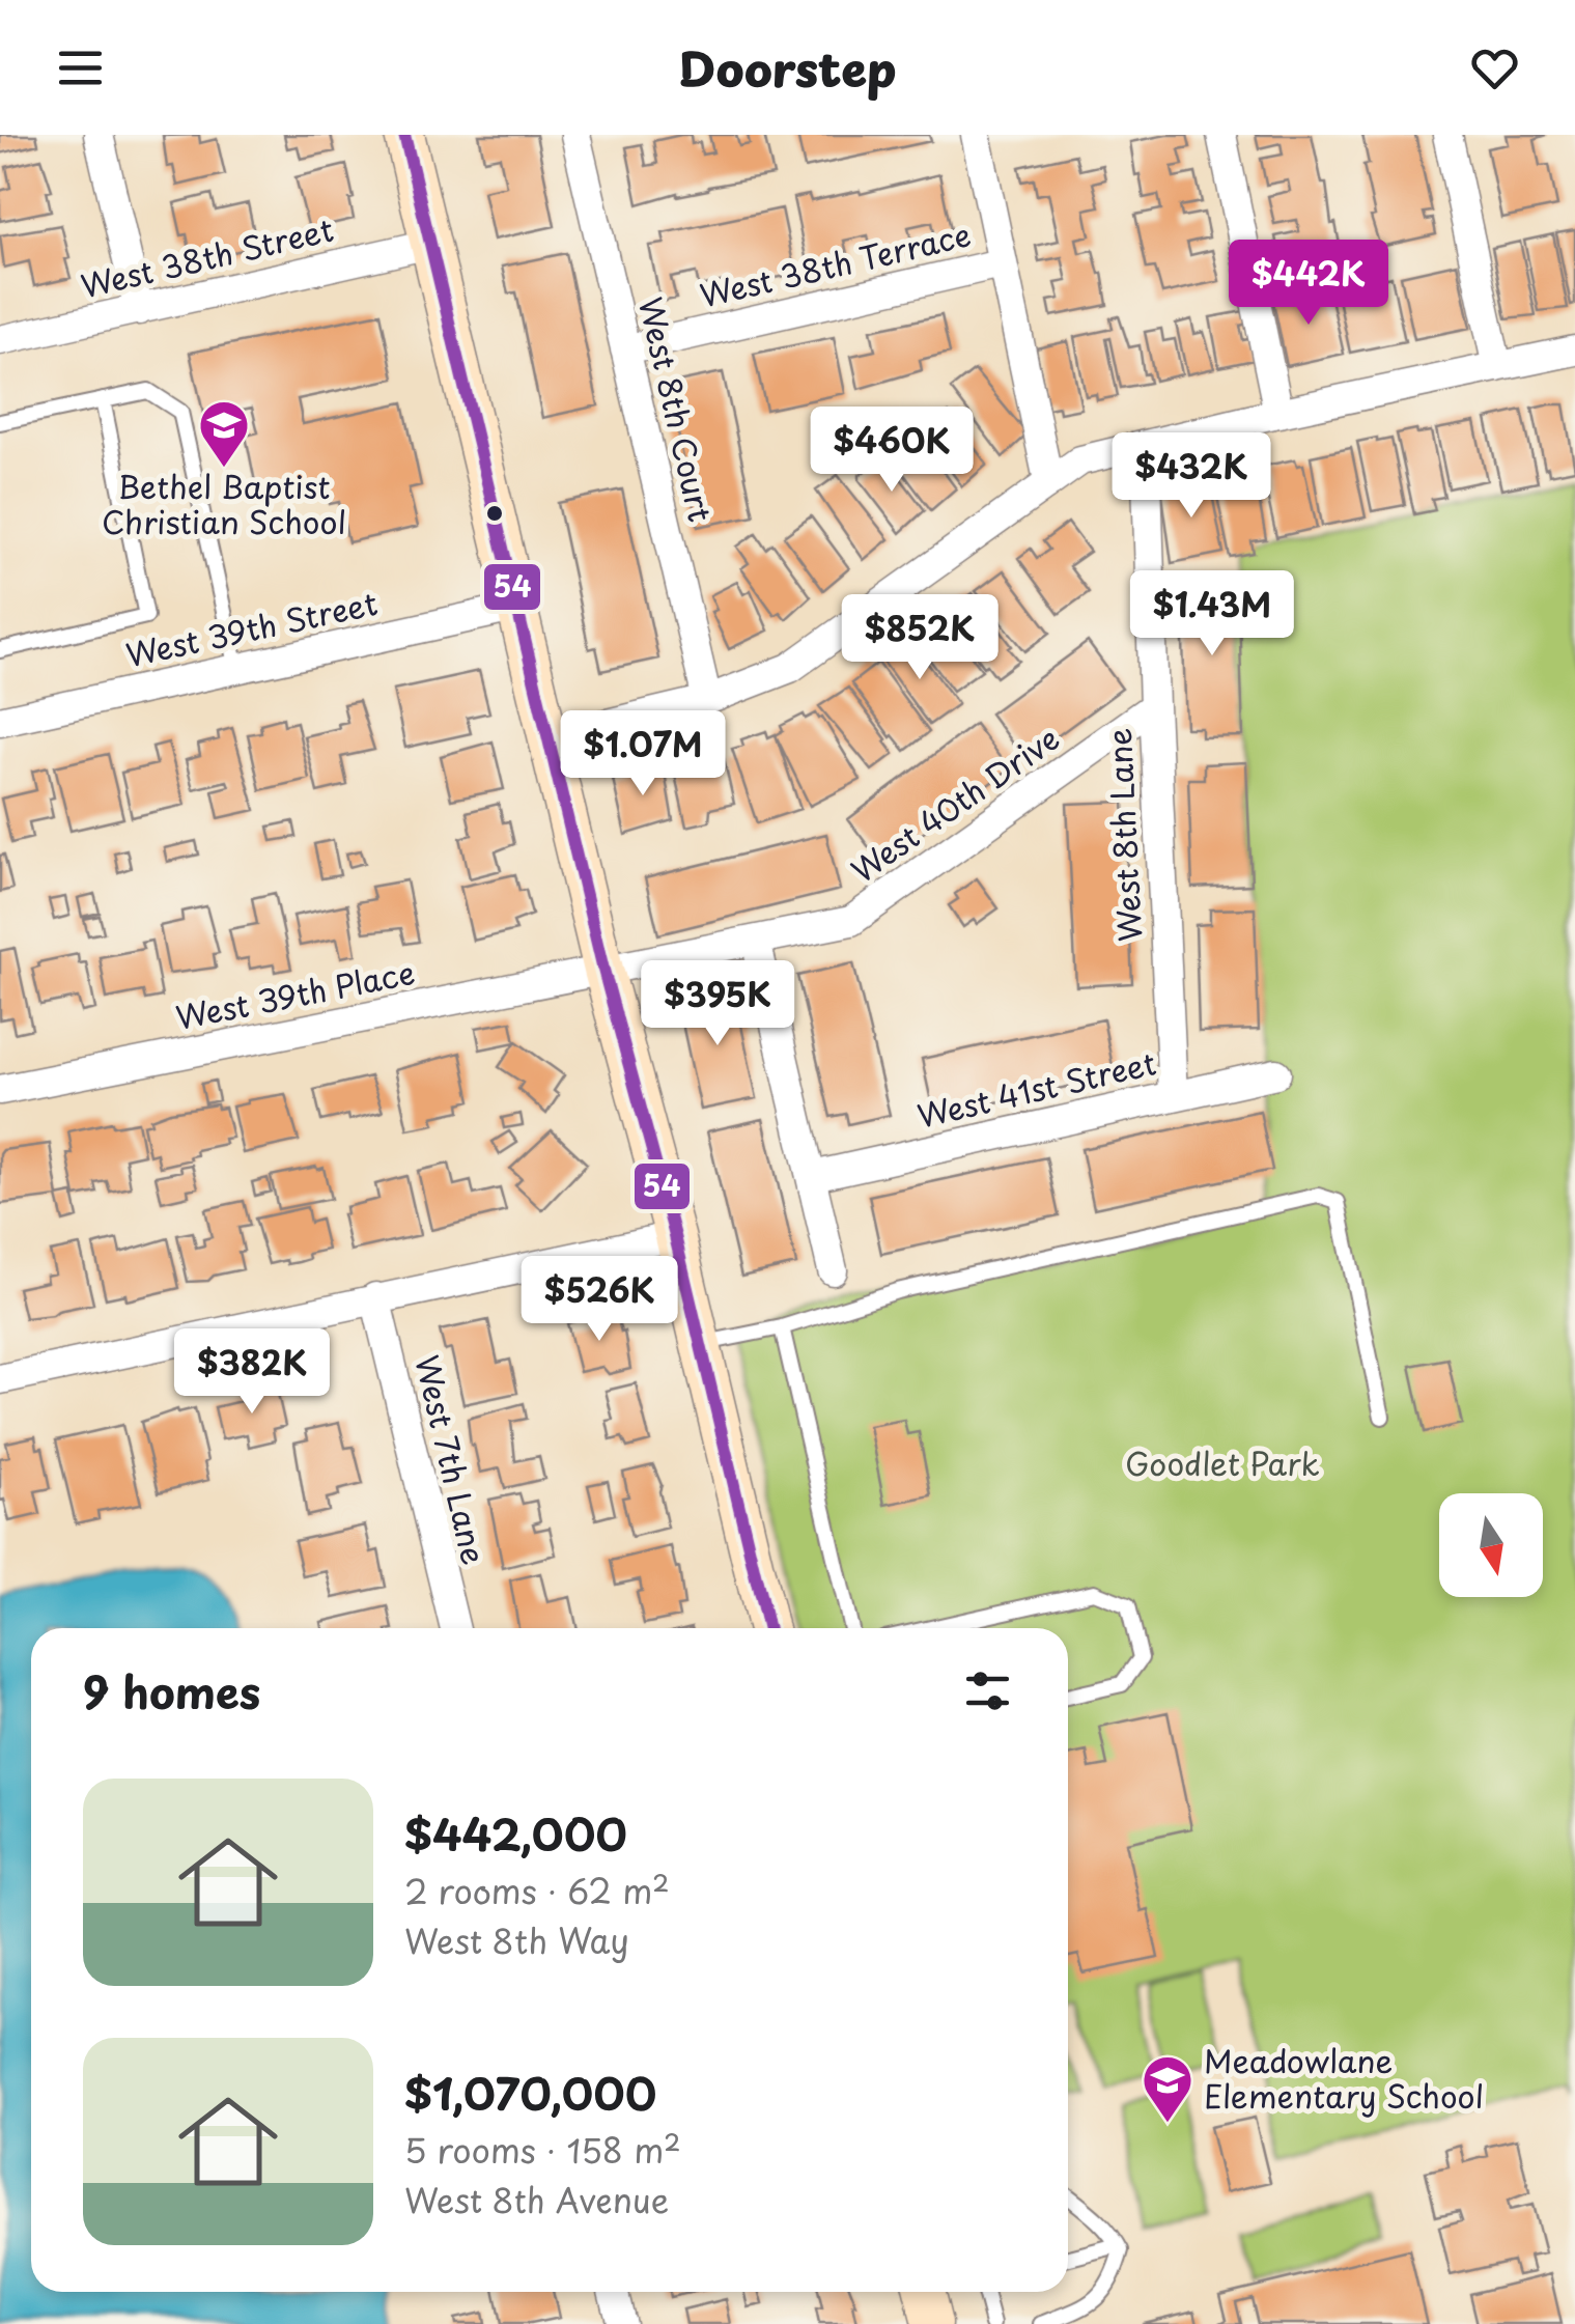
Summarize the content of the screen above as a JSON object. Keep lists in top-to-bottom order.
{
  "streets": {
    "street": [
      "West 38th Street",
      "West 38th Terrace",
      "West 8th Court",
      "West 39th Street",
      "West 40th Drive",
      "West 8th Lane",
      "West 39th Place",
      "West 41st Street",
      "West 7th Lane"
    ]
  },
  "crossings": [
    ["West 38th Terrace", "West 8th Court"],
    ["West 40th Drive", "West 8th Lane"],
    ["West 40th Drive", "West 39th Place"],
    ["West 8th Lane", "West 41st Street"]
  ],
  "parks": ["Goodlet Park"],
  "places": {
    "school or university": ["Bethel Baptist Christian School", "Meadowlane Elementary School"]
  },
  "lines": ["transit line 54"],
  "north": "bottom",
  "page": {
    "header": "Doorstep",
    "price": [
      "$442K",
      "$460K",
      "$432K",
      "$1.43M",
      "$852K",
      "$1.07M",
      "$395K",
      "$526K",
      "$382K"
    ],
    "heading": "9 homes",
    "list": [
      {
        "name": "$442,000",
        "note": "2 rooms · 62 m² · West 8th Way"
      },
      {
        "name": "$1,070,000",
        "note": "5 rooms · 158 m² · West 8th Avenue"
      }
    ]
  }
}
